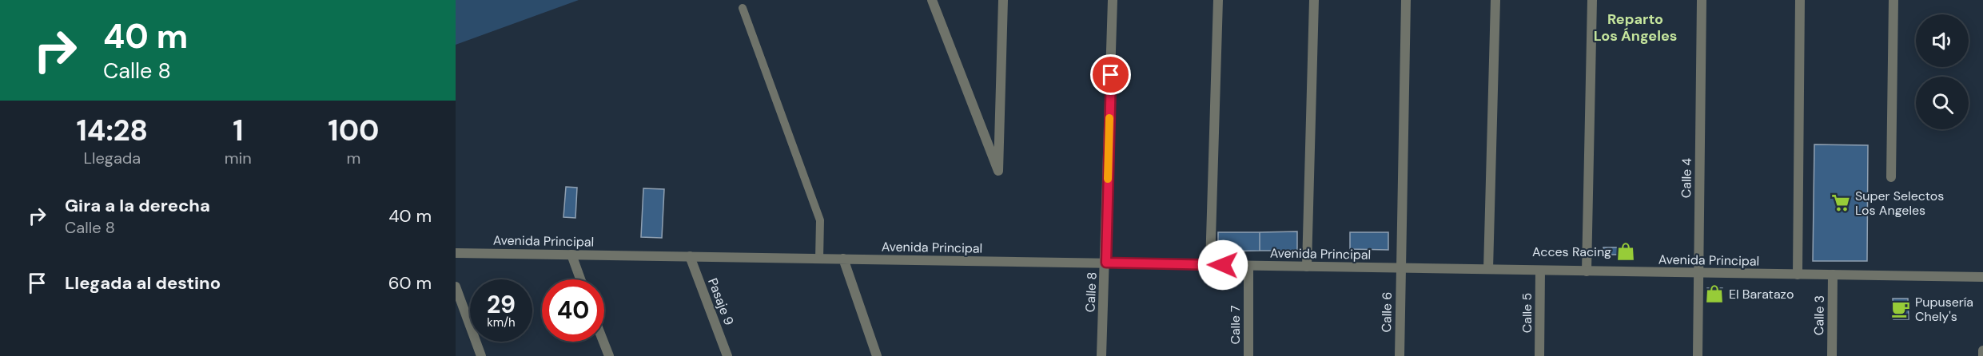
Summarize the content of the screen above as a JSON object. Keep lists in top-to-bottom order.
{
  "streets": {
    "street": [
      "Calle 4",
      "Avenida Principal",
      "Calle 8",
      "Pasaje 9",
      "Calle 6",
      "Calle 5",
      "Calle 3",
      "Calle 7"
    ]
  },
  "crossings": [
    ["Calle 4", "Avenida Principal"],
    ["Avenida Principal", "Calle 8"],
    ["Avenida Principal", "Pasaje 9"],
    ["Avenida Principal", "Calle 6"],
    ["Avenida Principal", "Calle 5"],
    ["Avenida Principal", "Calle 3"],
    ["Avenida Principal", "Calle 7"]
  ],
  "districts": ["Reparto Los Ángeles"],
  "places": {
    "supermarket": ["Super Selectos Los Angeles"],
    "shop": ["Acces Racing", "El Baratazo"],
    "cafe": ["Pupusería Chely's"]
  },
  "page": {
    "turn": ["40 m", "Calle 8"],
    "eta": [
      "14:28",
      "Llegada",
      "1",
      "min",
      "100",
      "m"
    ],
    "list": [
      {
        "name": "Gira a la derecha",
        "note": "Calle 8",
        "value": "40 m"
      },
      {
        "name": "Llegada al destino",
        "value": "60 m"
      }
    ],
    "speed": "29 km/h",
    "limit": "40"
  }
}
